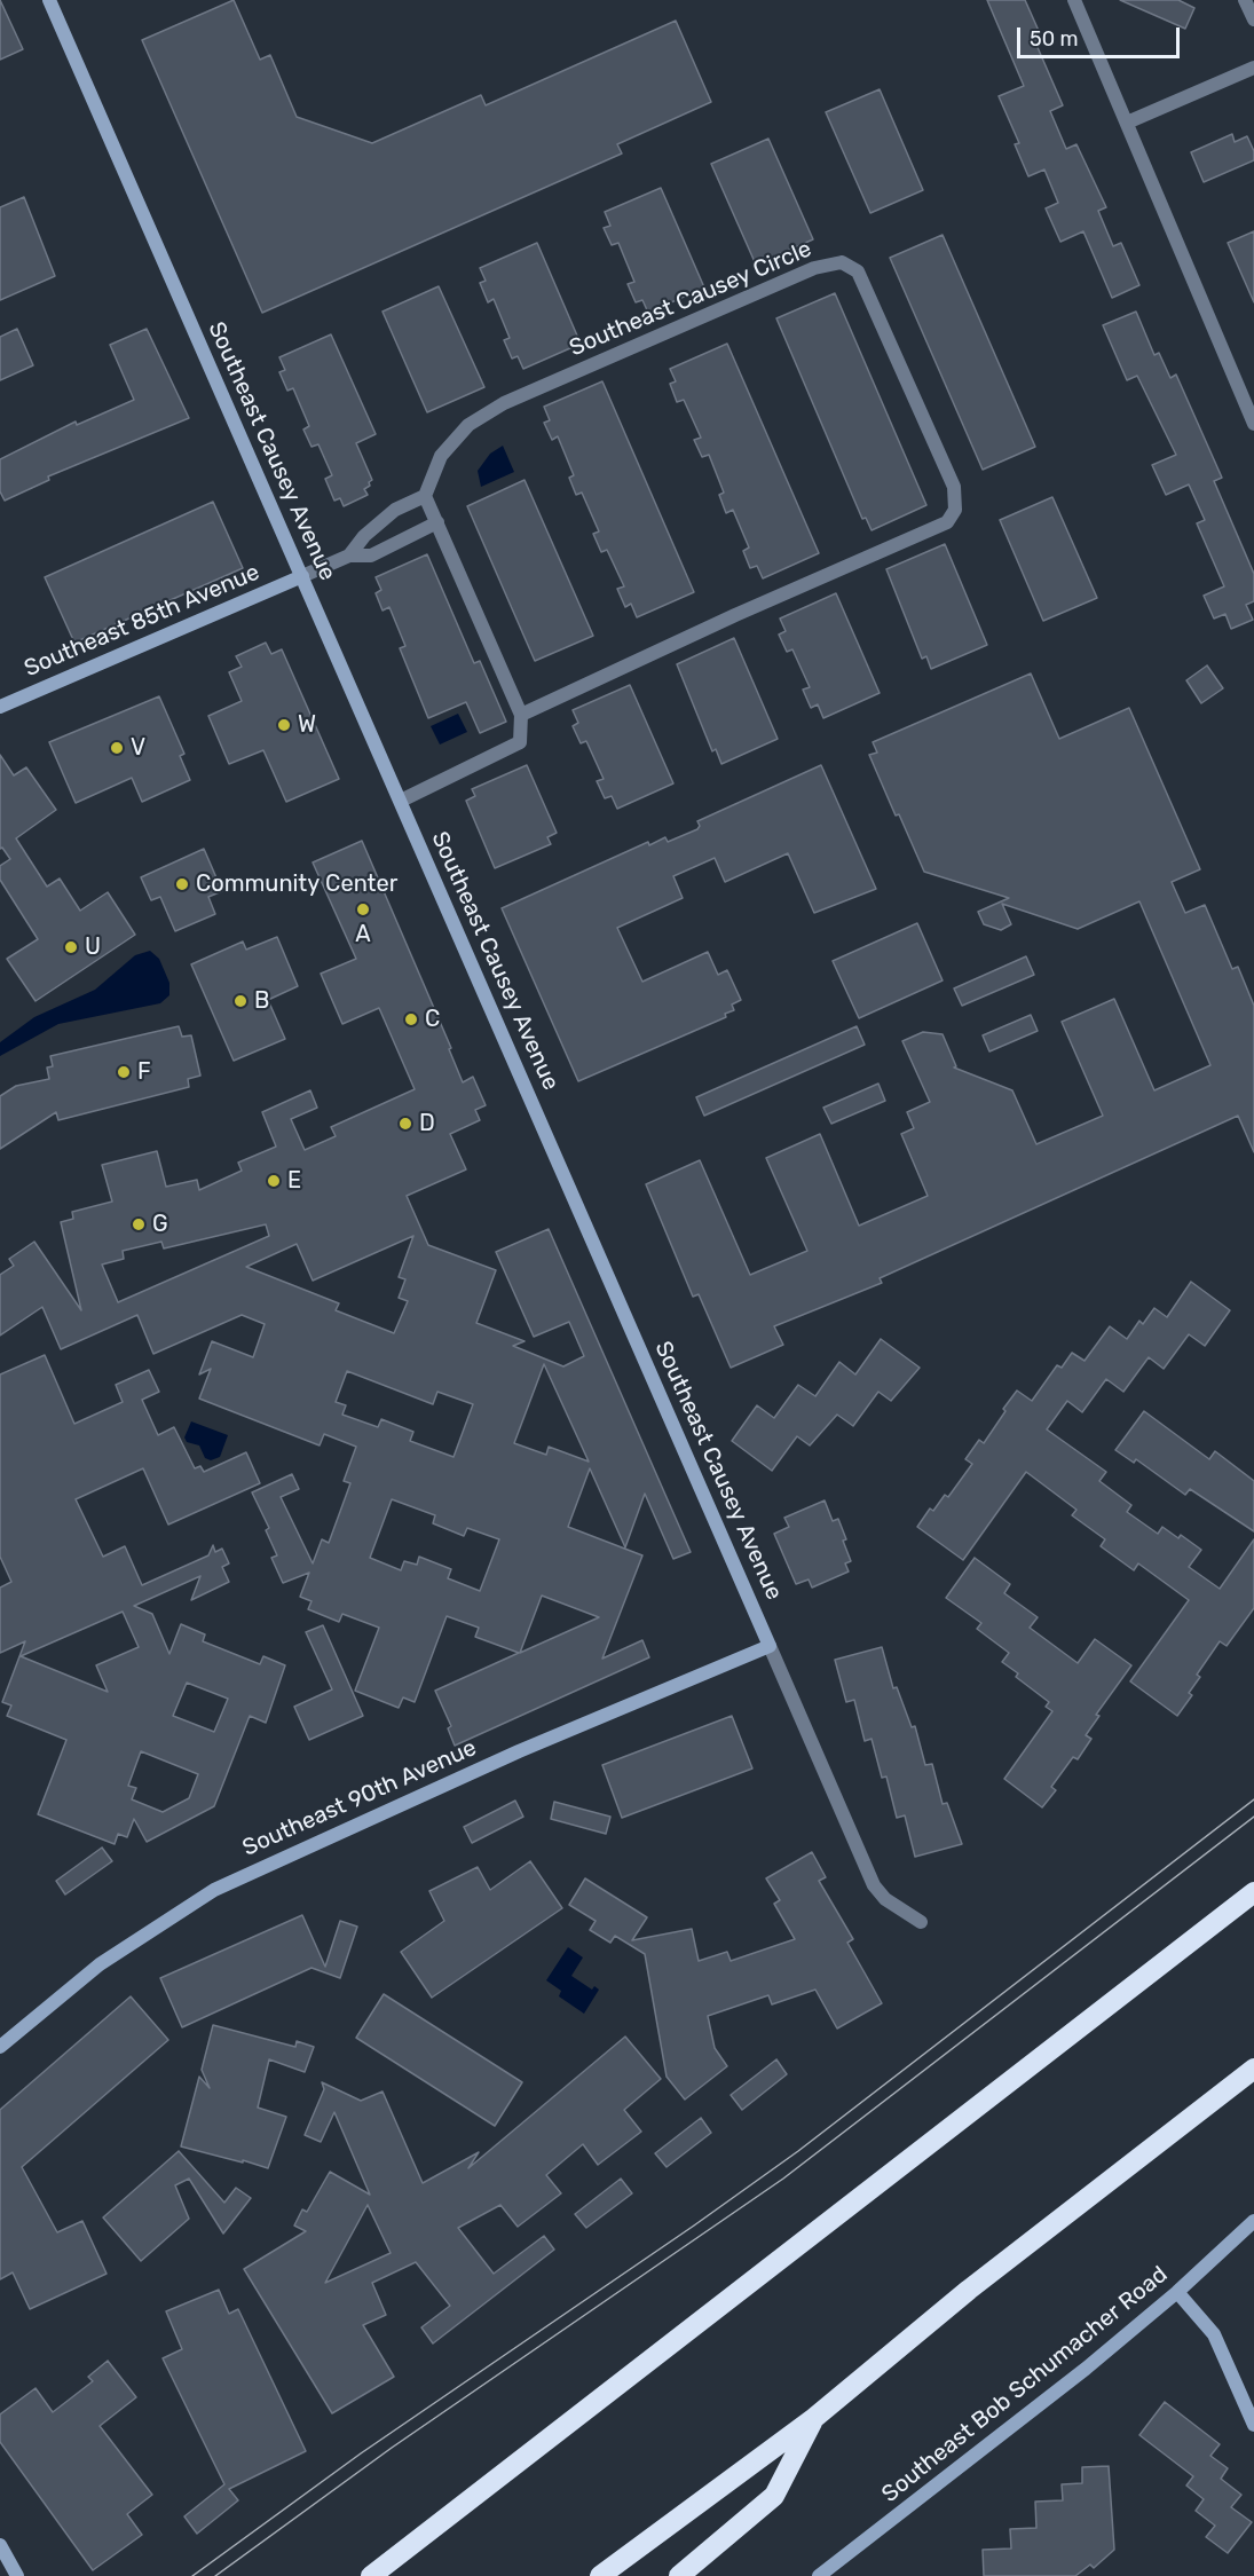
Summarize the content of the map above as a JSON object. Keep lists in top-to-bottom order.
{
  "streets": {
    "street": [
      "Southeast Causey Circle",
      "Southeast Causey Avenue",
      "Southeast 85th Avenue",
      "Southeast 90th Avenue",
      "Southeast Bob Schumacher Road"
    ]
  },
  "crossings": [
    ["Southeast Causey Avenue", "Southeast 85th Avenue"],
    ["Southeast Causey Avenue", "Southeast 90th Avenue"]
  ],
  "places": [
    "W",
    "V",
    "Community Center",
    "A",
    "U",
    "B",
    "C",
    "F",
    "D",
    "E",
    "G"
  ],
  "scale_bar": "50 m"
}
